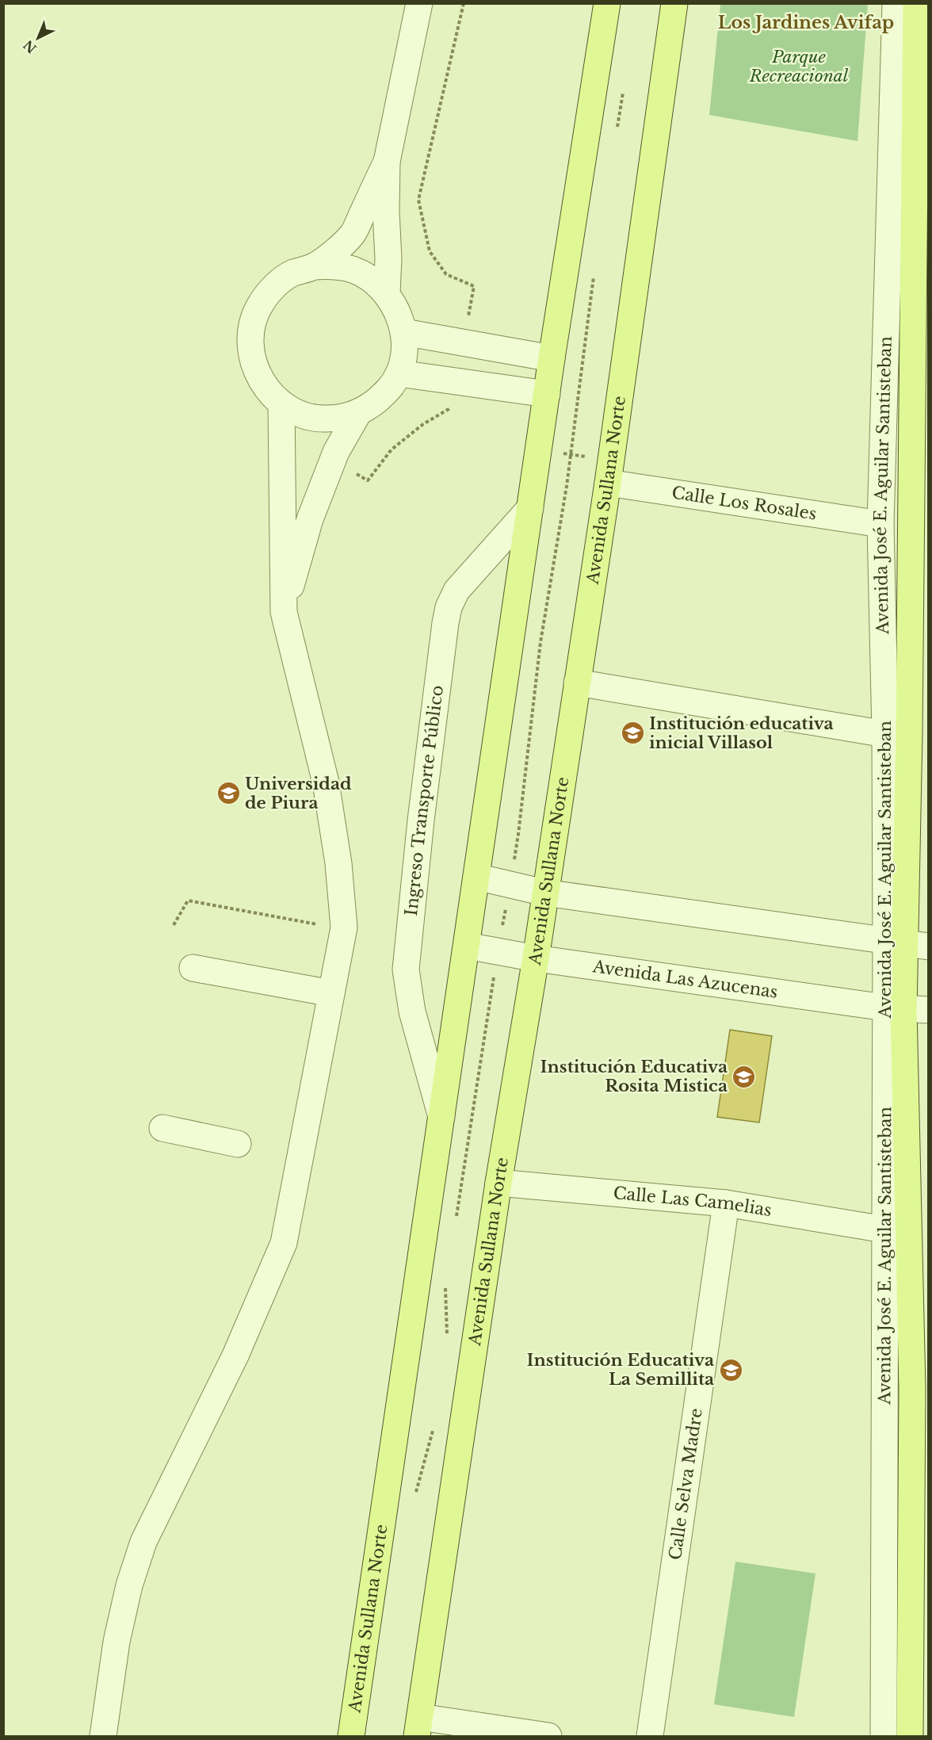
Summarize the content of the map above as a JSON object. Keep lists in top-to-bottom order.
{
  "streets": {
    "main road": ["Avenida José E. Aguilar Santisteban", "Avenida Sullana Norte"],
    "street": [
      "Calle Los Rosales",
      "Ingreso Transporte Público",
      "Avenida Las Azucenas",
      "Calle Las Camelias",
      "Calle Selva Madre"
    ]
  },
  "crossings": [
    ["Avenida José E. Aguilar Santisteban", "Calle Los Rosales"],
    ["Avenida José E. Aguilar Santisteban", "Avenida Las Azucenas"],
    ["Avenida José E. Aguilar Santisteban", "Calle Las Camelias"],
    ["Avenida Sullana Norte", "Calle Los Rosales"],
    ["Avenida Sullana Norte", "Ingreso Transporte Público"],
    ["Avenida Sullana Norte", "Avenida Las Azucenas"],
    ["Avenida Sullana Norte", "Calle Las Camelias"],
    ["Calle Las Camelias", "Calle Selva Madre"]
  ],
  "districts": ["Los Jardines Avifap"],
  "parks": ["Parque Recreacional"],
  "places": {
    "school or university": [
      "Institución educativa inicial Villasol",
      "Universidad de Piura",
      "Institución Educativa Rosita Mistica",
      "Institución Educativa La Semillita"
    ]
  },
  "north": "bottom left"
}
